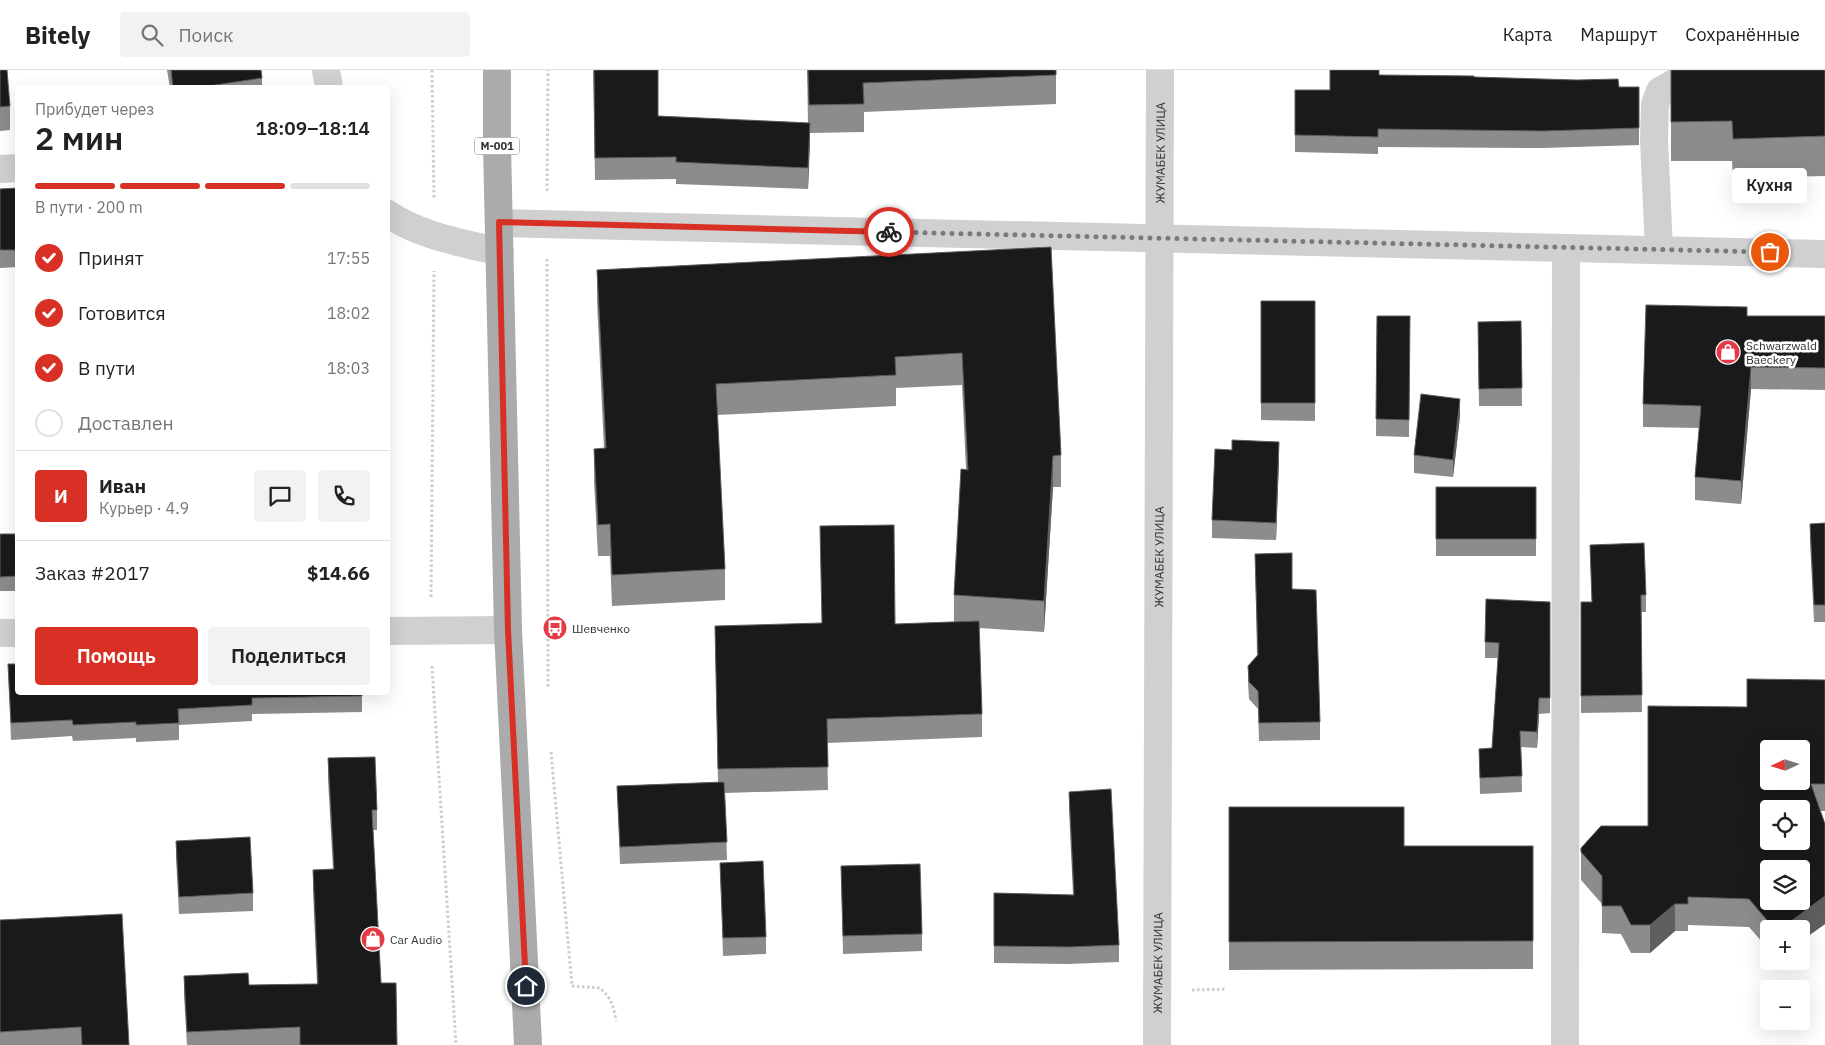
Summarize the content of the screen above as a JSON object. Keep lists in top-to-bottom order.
{
  "streets": {
    "main road": ["М-001"],
    "street": ["ЖУМАБЕК УЛИЦА"]
  },
  "places": {
    "other": ["Кухня"],
    "shop": ["Schwarzwald Baeckery", "Car Audio"],
    "bus stop": ["Шевченко"]
  },
  "north": "left",
  "page": {
    "header": "Bitely",
    "search": "Поиск",
    "nav": ["Карта", "Маршрут", "Сохранённые"],
    "heading": ["2 мин", "Прибудет через", "18:09–18:14"],
    "panel": [
      "Иван",
      "Курьер · 4.9",
      "Заказ #2017",
      "$14.66"
    ],
    "bubble": "Кухня",
    "bar": "В пути · 200 m",
    "list": [
      ["Принят", "17:55"],
      ["Готовится", "18:02"],
      ["В пути", "18:03"],
      "Доставлен"
    ],
    "round": "И",
    "buttons": ["Помощь", "Поделиться"],
    "map_buttons": ["+", "−"]
  }
}
